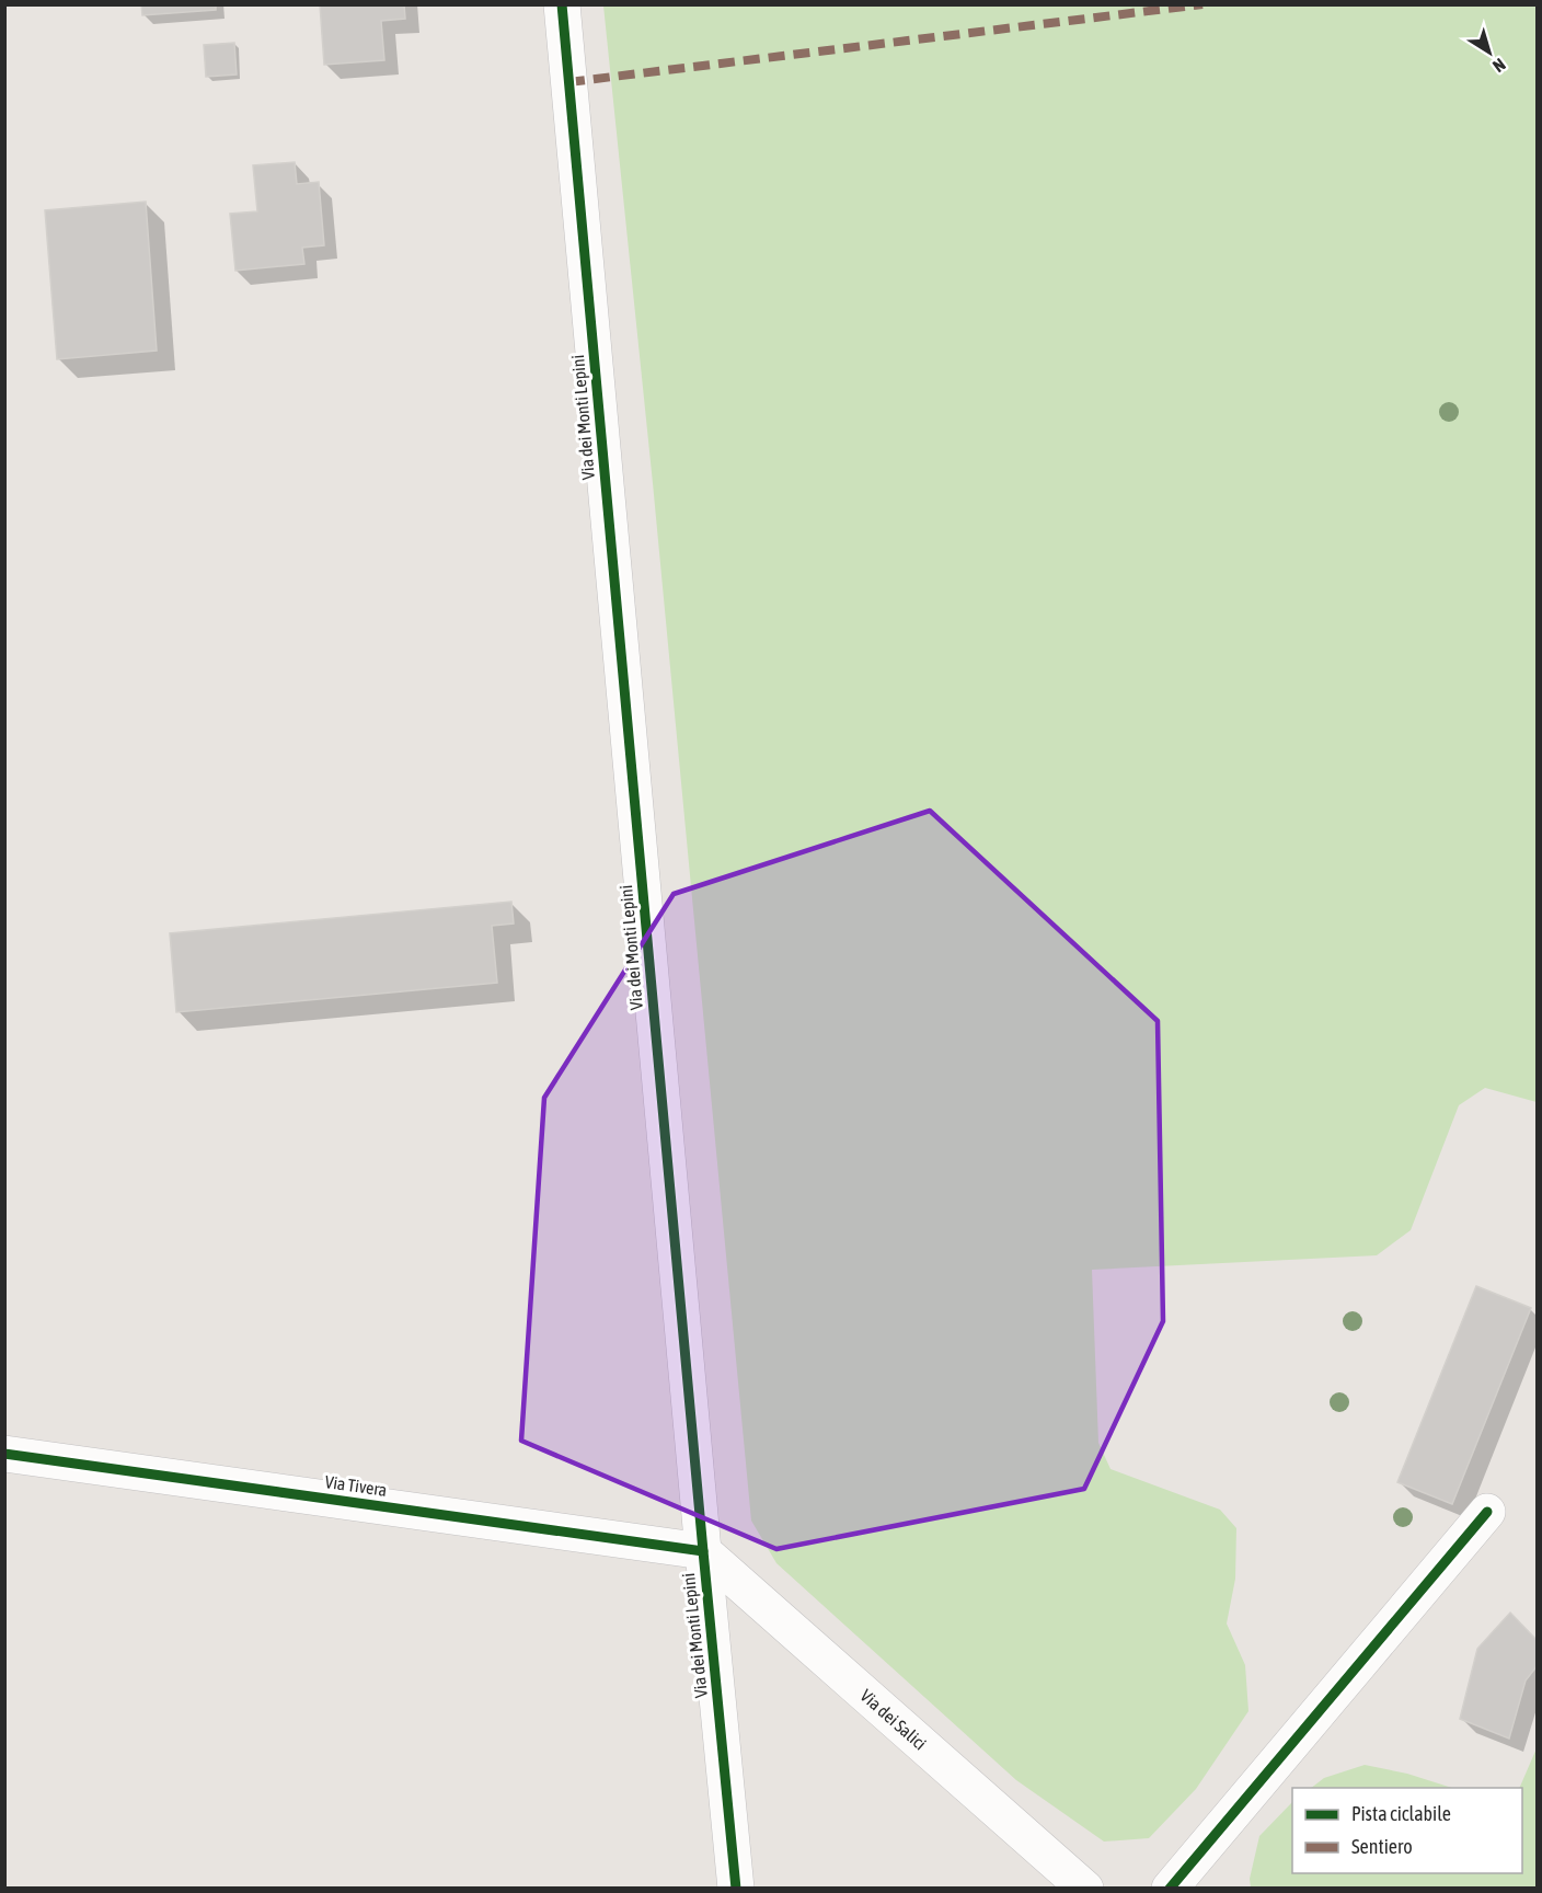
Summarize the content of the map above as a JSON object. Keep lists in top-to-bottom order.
{
  "streets": {
    "street": ["Via dei Monti Lepini", "Via Tivera", "Via dei Salici"]
  },
  "crossings": [
    ["Via dei Monti Lepini", "Via Tivera"],
    ["Via dei Monti Lepini", "Via dei Salici"],
    ["Via Tivera", "Via dei Salici"]
  ],
  "legend": ["Pista ciclabile", "Sentiero"],
  "north": "bottom right"
}
